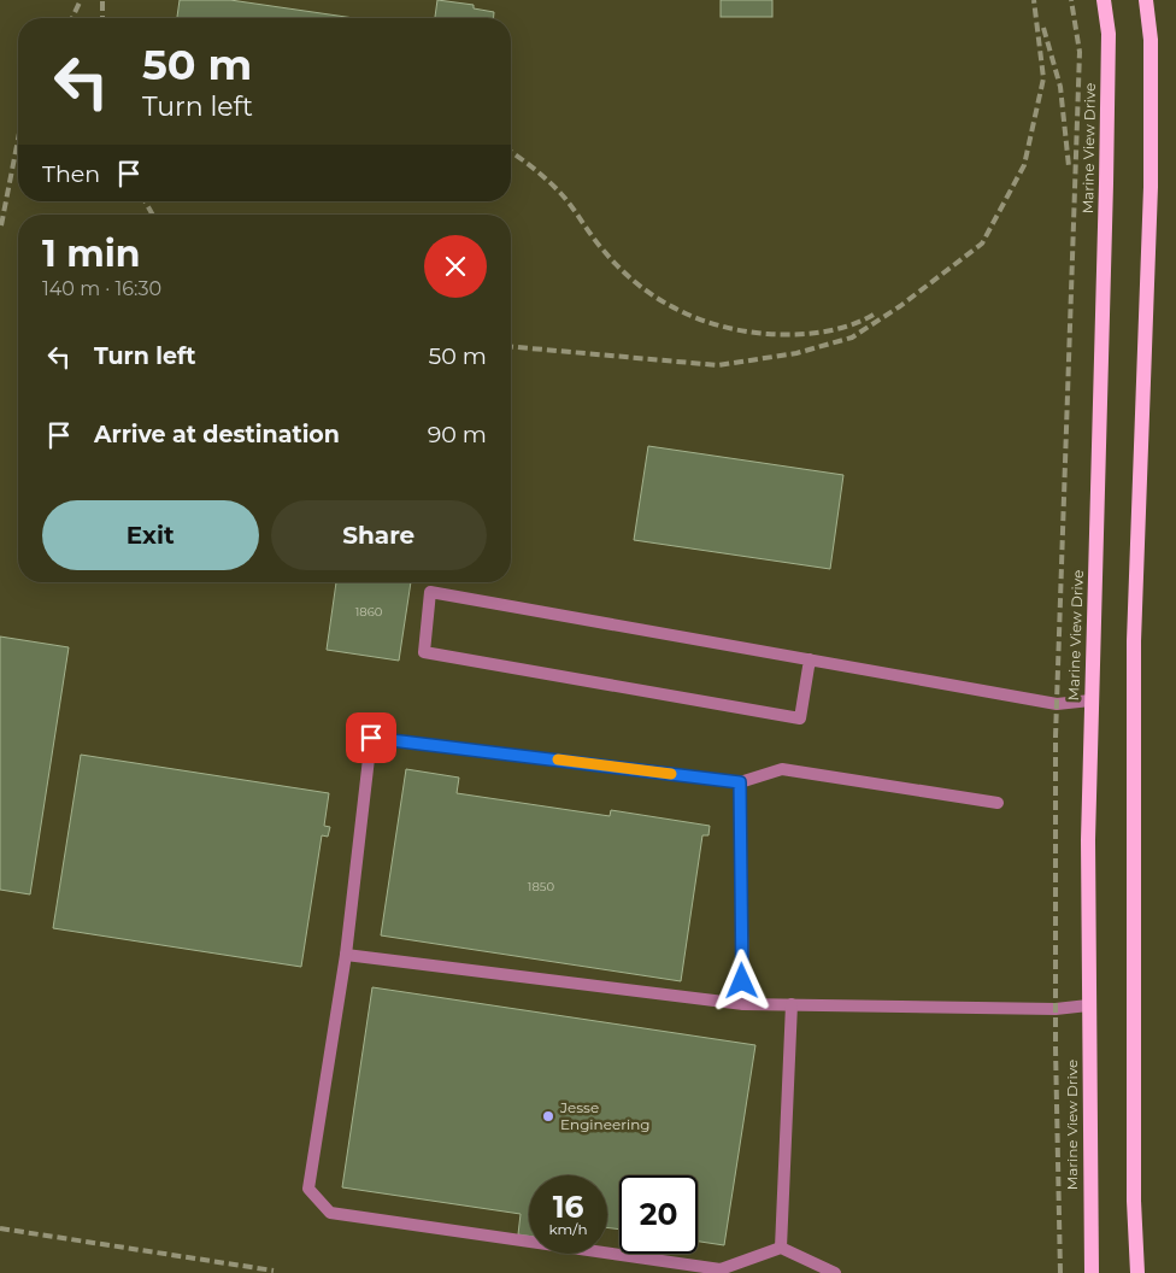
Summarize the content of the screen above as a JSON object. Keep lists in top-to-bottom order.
{
  "streets": {
    "main road": ["Marine View Drive"]
  },
  "places": ["Jesse Engineering"],
  "house_numbers": ["1860", "1850"],
  "page": {
    "turn": ["50 m", "Turn left"],
    "then": "Then",
    "heading": ["1 min", "140 m · 16:30"],
    "list": [
      {
        "name": "Turn left",
        "value": "50 m"
      },
      {
        "name": "Arrive at destination",
        "value": "90 m"
      }
    ],
    "buttons": ["Exit", "Share"],
    "speed": "16 km/h",
    "limit": "20"
  }
}
